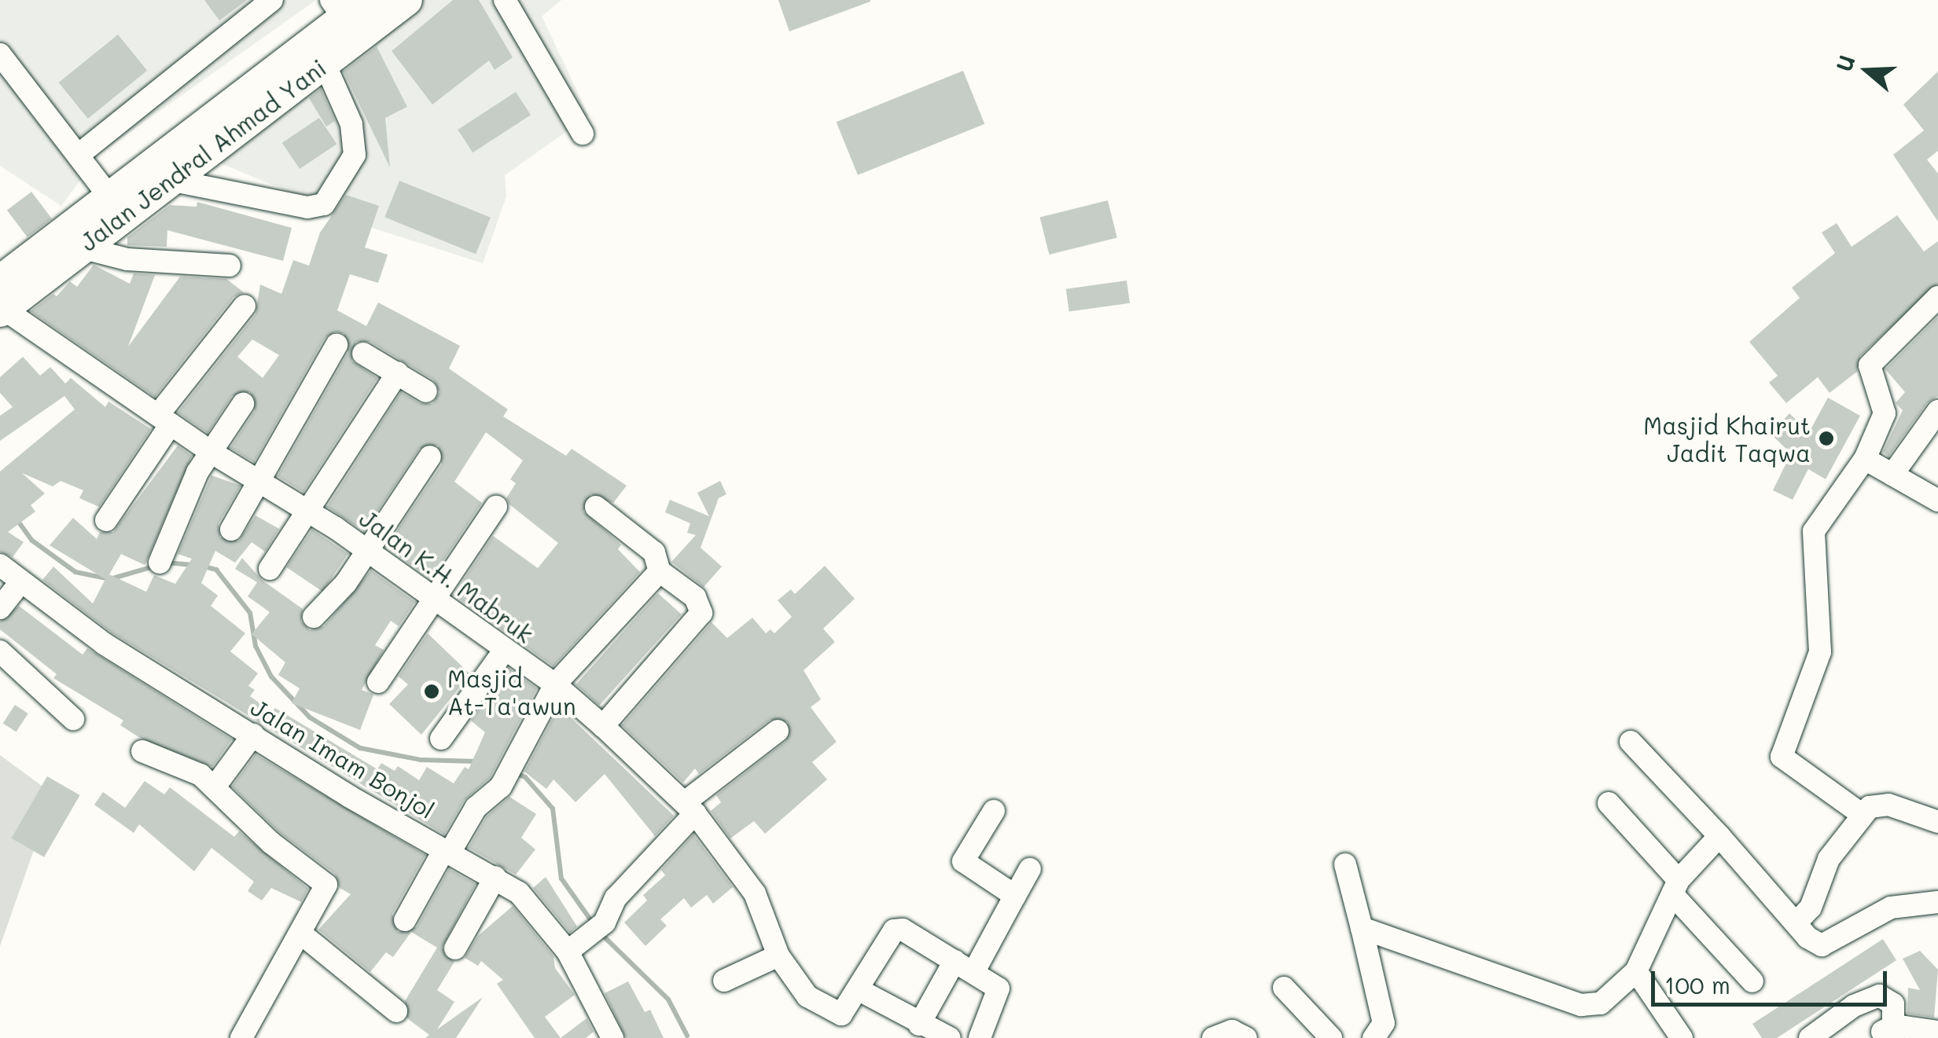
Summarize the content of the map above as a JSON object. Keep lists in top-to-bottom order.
{
  "streets": {
    "highway": ["Jalan Jendral Ahmad Yani"],
    "street": ["Jalan K.H. Mabruk", "Jalan Imam Bonjol"]
  },
  "crossings": [
    ["Jalan Jendral Ahmad Yani", "Jalan K.H. Mabruk"]
  ],
  "places": ["Masjid Khairut Jadit Taqwa", "Masjid At-Ta'awun"],
  "scale_bar": "100 m",
  "north": "left"
}
